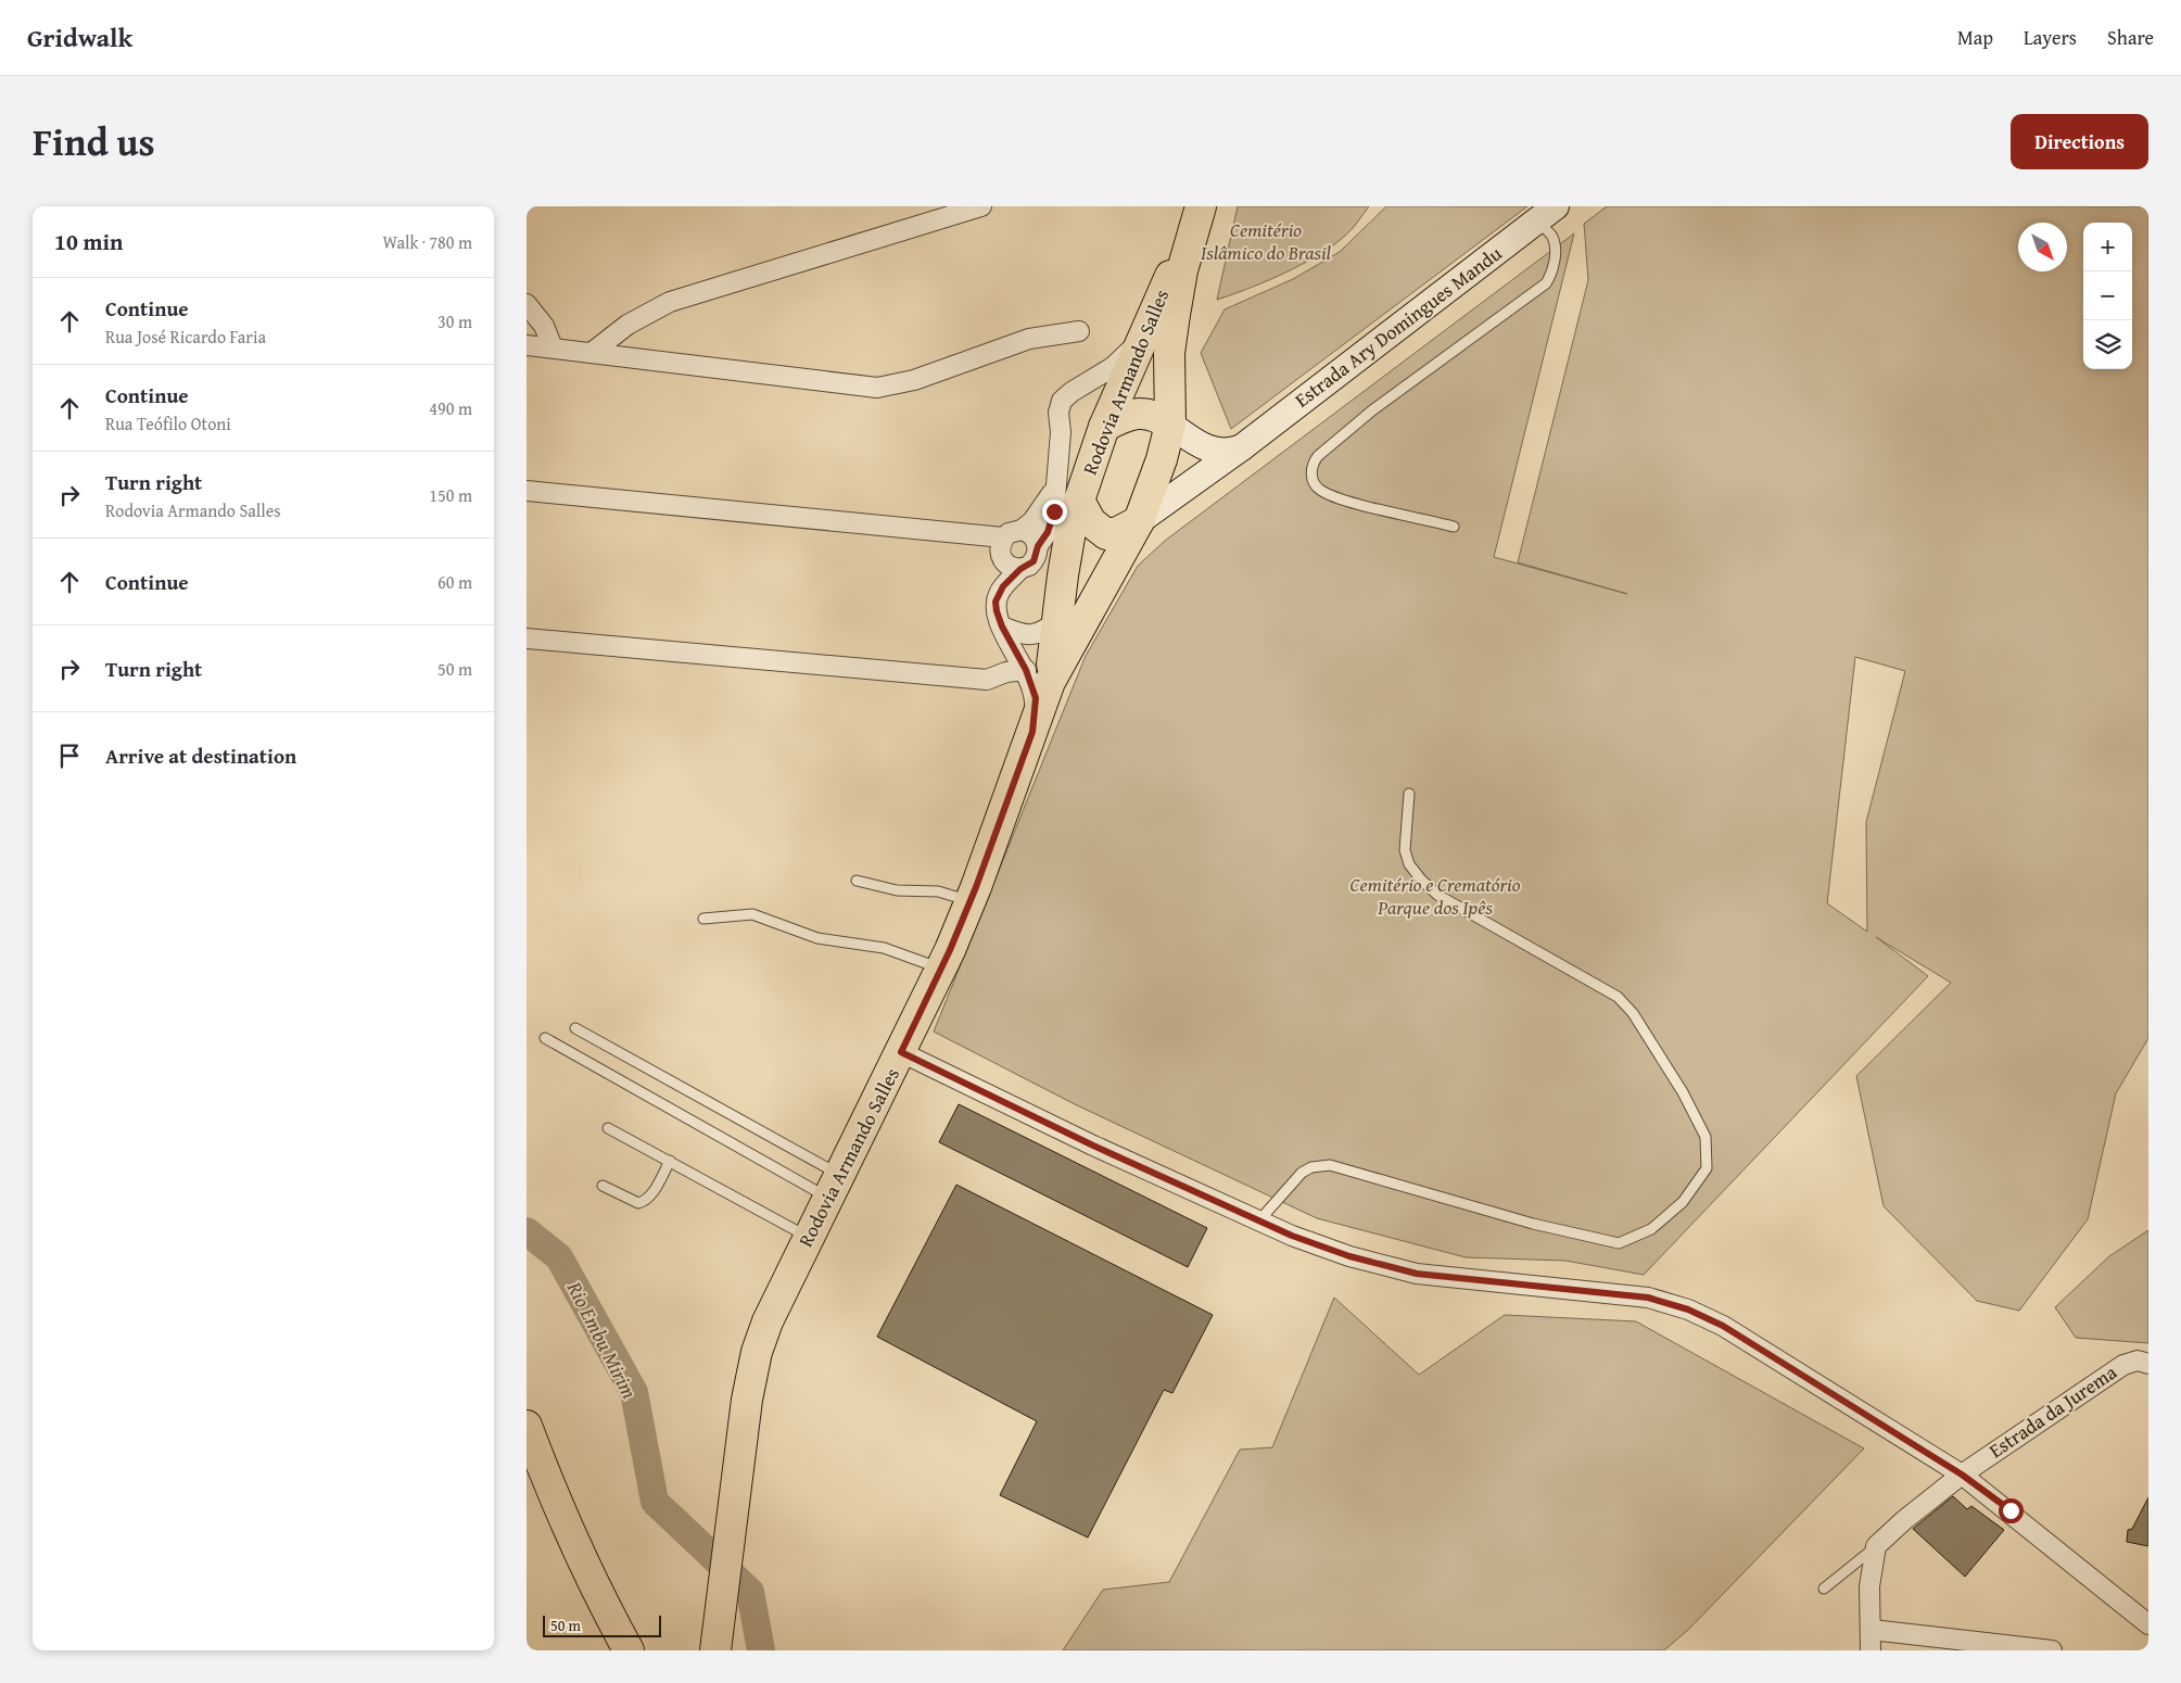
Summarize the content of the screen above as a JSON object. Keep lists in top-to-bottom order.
{
  "streets": {
    "main road": ["Rodovia Armando Salles"],
    "street": ["Estrada Ary Domingues Mandu", "Estrada da Jurema"]
  },
  "crossings": [
    ["Estrada Ary Domingues Mandu", "Rodovia Armando Salles"]
  ],
  "water": ["Rio Embu Mirim"],
  "parks": ["Cemitério Islâmico do Brasil", "Cemitério e Crematório Parque dos Ipês"],
  "scale_bar": "50 m",
  "north": "bottom right",
  "page": {
    "header": "Gridwalk",
    "nav": ["Map", "Layers", "Share"],
    "title": "Find us",
    "buttons": "Directions",
    "heading": ["10 min", "Walk · 780 m"],
    "map_buttons": ["+", "−"],
    "list": [
      ["Continue", "Rua José Ricardo Faria", "30 m"],
      ["Continue", "Rua Teófilo Otoni", "490 m"],
      ["Turn right", "Rodovia Armando Salles", "150 m"],
      ["Continue", "60 m"],
      ["Turn right", "50 m"],
      "Arrive at destination"
    ],
    "scale": "50 m"
  }
}
